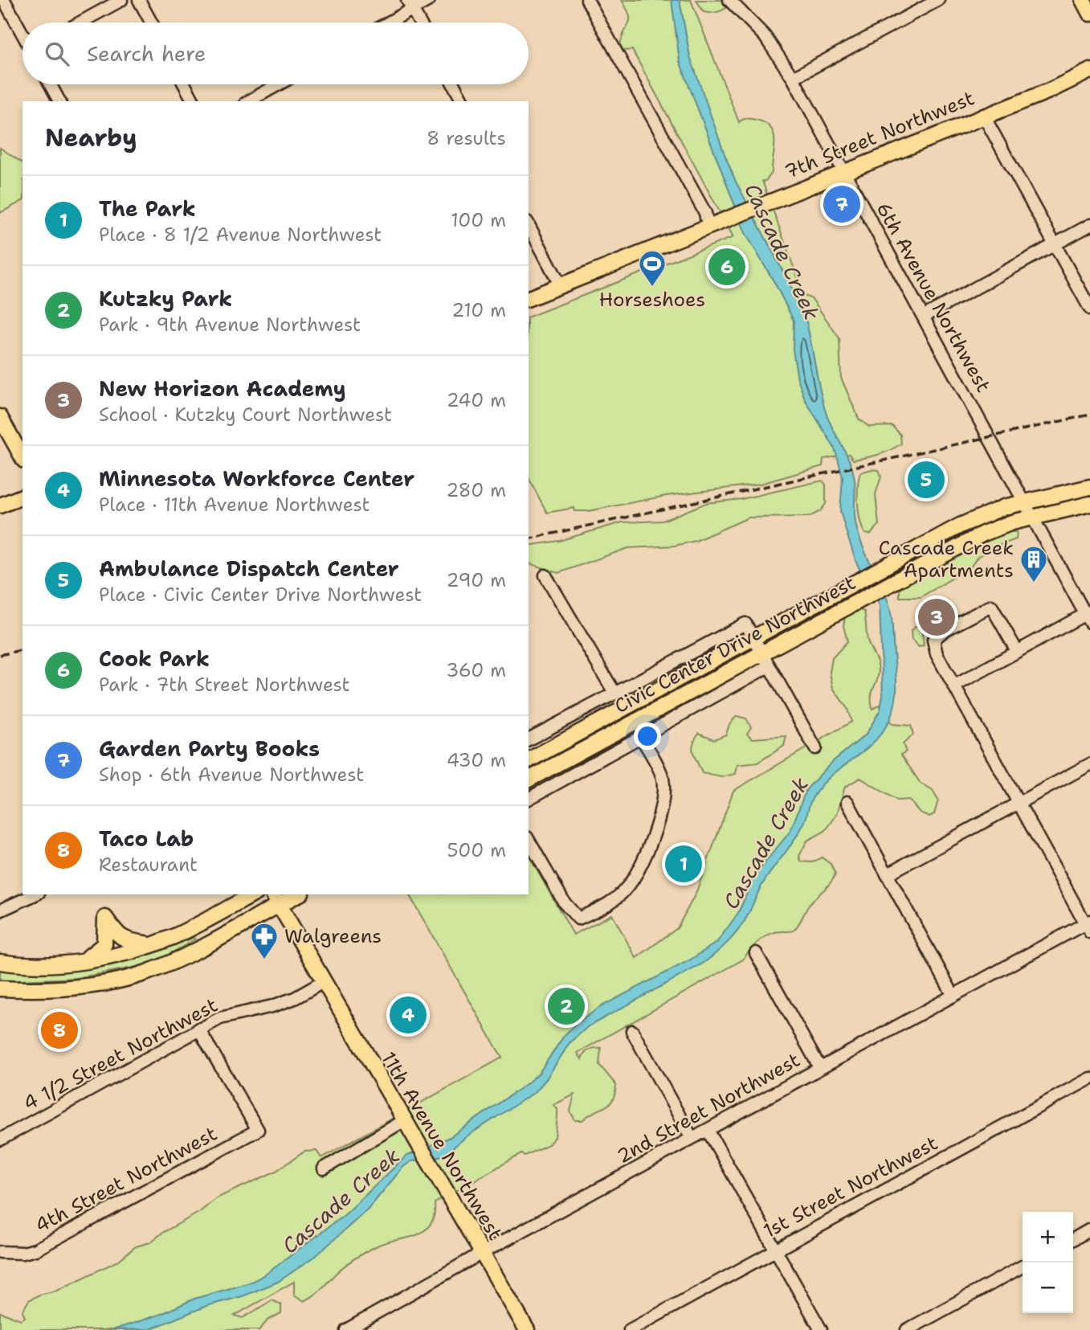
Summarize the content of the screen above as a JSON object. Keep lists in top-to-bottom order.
{
  "streets": {
    "main road": ["7th Street Northwest", "Civic Center Drive Northwest", "11th Avenue Northwest"],
    "street": [
      "6th Avenue Northwest",
      "4 1/2 Street Northwest",
      "2nd Street Northwest",
      "4th Street Northwest",
      "1st Street Northwest"
    ]
  },
  "crossings": [
    ["7th Street Northwest", "6th Avenue Northwest"],
    ["6th Avenue Northwest", "Civic Center Drive Northwest"],
    ["4 1/2 Street Northwest", "11th Avenue Northwest"],
    ["4 1/2 Street Northwest", "4th Street Northwest"],
    ["2nd Street Northwest", "11th Avenue Northwest"]
  ],
  "water": ["Cascade Creek"],
  "places": {
    "sports": ["Horseshoes"],
    "building": ["Cascade Creek Apartments"],
    "pharmacy": ["Walgreens"]
  },
  "page": {
    "search": "Search here",
    "heading": ["Nearby", "8 results"],
    "list": [
      {
        "mark": "1",
        "name": "The Park",
        "note": "Place · 8 1/2 Avenue Northwest",
        "value": "100 m"
      },
      {
        "mark": "2",
        "name": "Kutzky Park",
        "note": "Park · 9th Avenue Northwest",
        "value": "210 m"
      },
      {
        "mark": "3",
        "name": "New Horizon Academy",
        "note": "School · Kutzky Court Northwest",
        "value": "240 m"
      },
      {
        "mark": "4",
        "name": "Minnesota Workforce Center",
        "note": "Place · 11th Avenue Northwest",
        "value": "280 m"
      },
      {
        "mark": "5",
        "name": "Ambulance Dispatch Center",
        "note": "Place · Civic Center Drive Northwest",
        "value": "290 m"
      },
      {
        "mark": "6",
        "name": "Cook Park",
        "note": "Park · 7th Street Northwest",
        "value": "360 m"
      },
      {
        "mark": "7",
        "name": "Garden Party Books",
        "note": "Shop · 6th Avenue Northwest",
        "value": "430 m"
      },
      {
        "mark": "8",
        "name": "Taco Lab",
        "note": "Restaurant",
        "value": "500 m"
      }
    ],
    "pins": [
      "7",
      "6",
      "5",
      "3",
      "1",
      "2",
      "4",
      "8"
    ],
    "map_buttons": ["+", "−"]
  }
}
